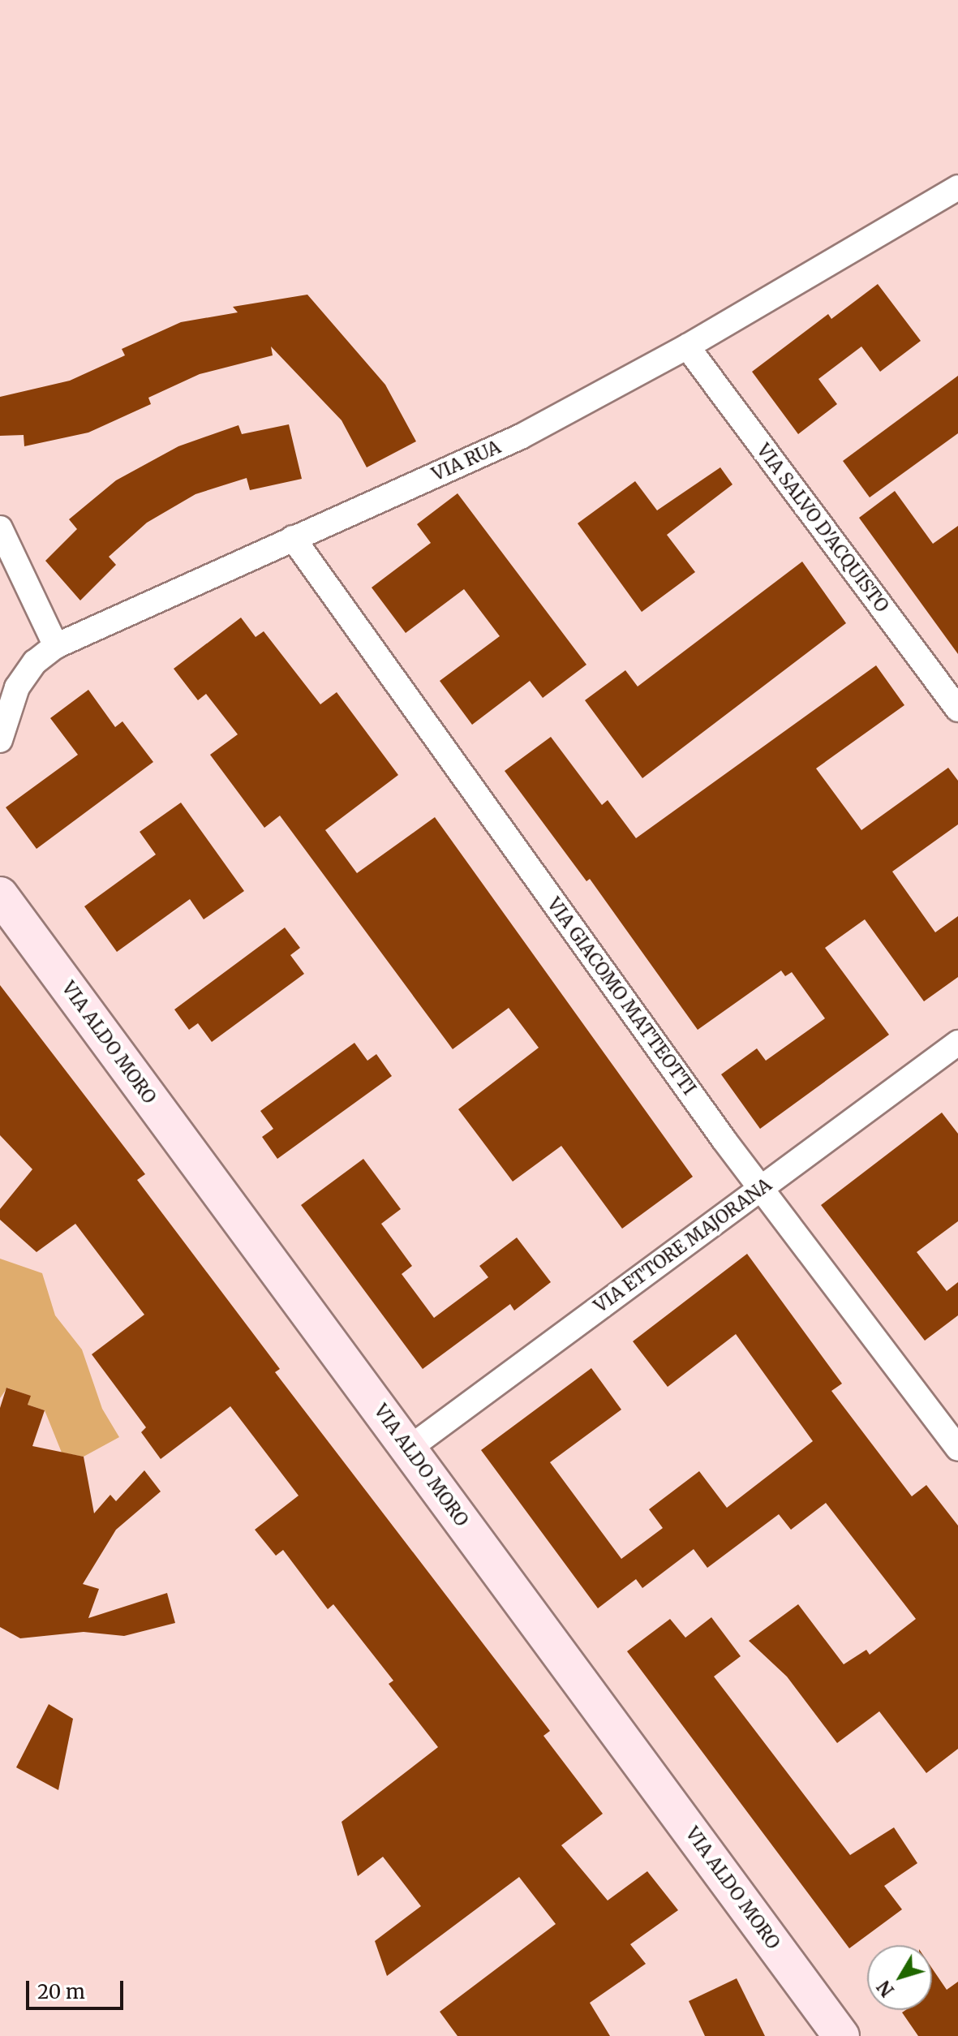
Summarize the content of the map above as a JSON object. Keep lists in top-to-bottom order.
{
  "streets": {
    "street": [
      "VIA RUA",
      "VIA SALVO D'ACQUISTO",
      "VIA GIACOMO MATTEOTTI",
      "VIA ALDO MORO",
      "VIA ETTORE MAJORANA"
    ]
  },
  "crossings": [
    ["VIA RUA", "VIA SALVO D'ACQUISTO"],
    ["VIA RUA", "VIA GIACOMO MATTEOTTI"],
    ["VIA GIACOMO MATTEOTTI", "VIA ETTORE MAJORANA"],
    ["VIA ALDO MORO", "VIA ETTORE MAJORANA"]
  ],
  "scale_bar": "20 m",
  "north": "bottom left"
}
